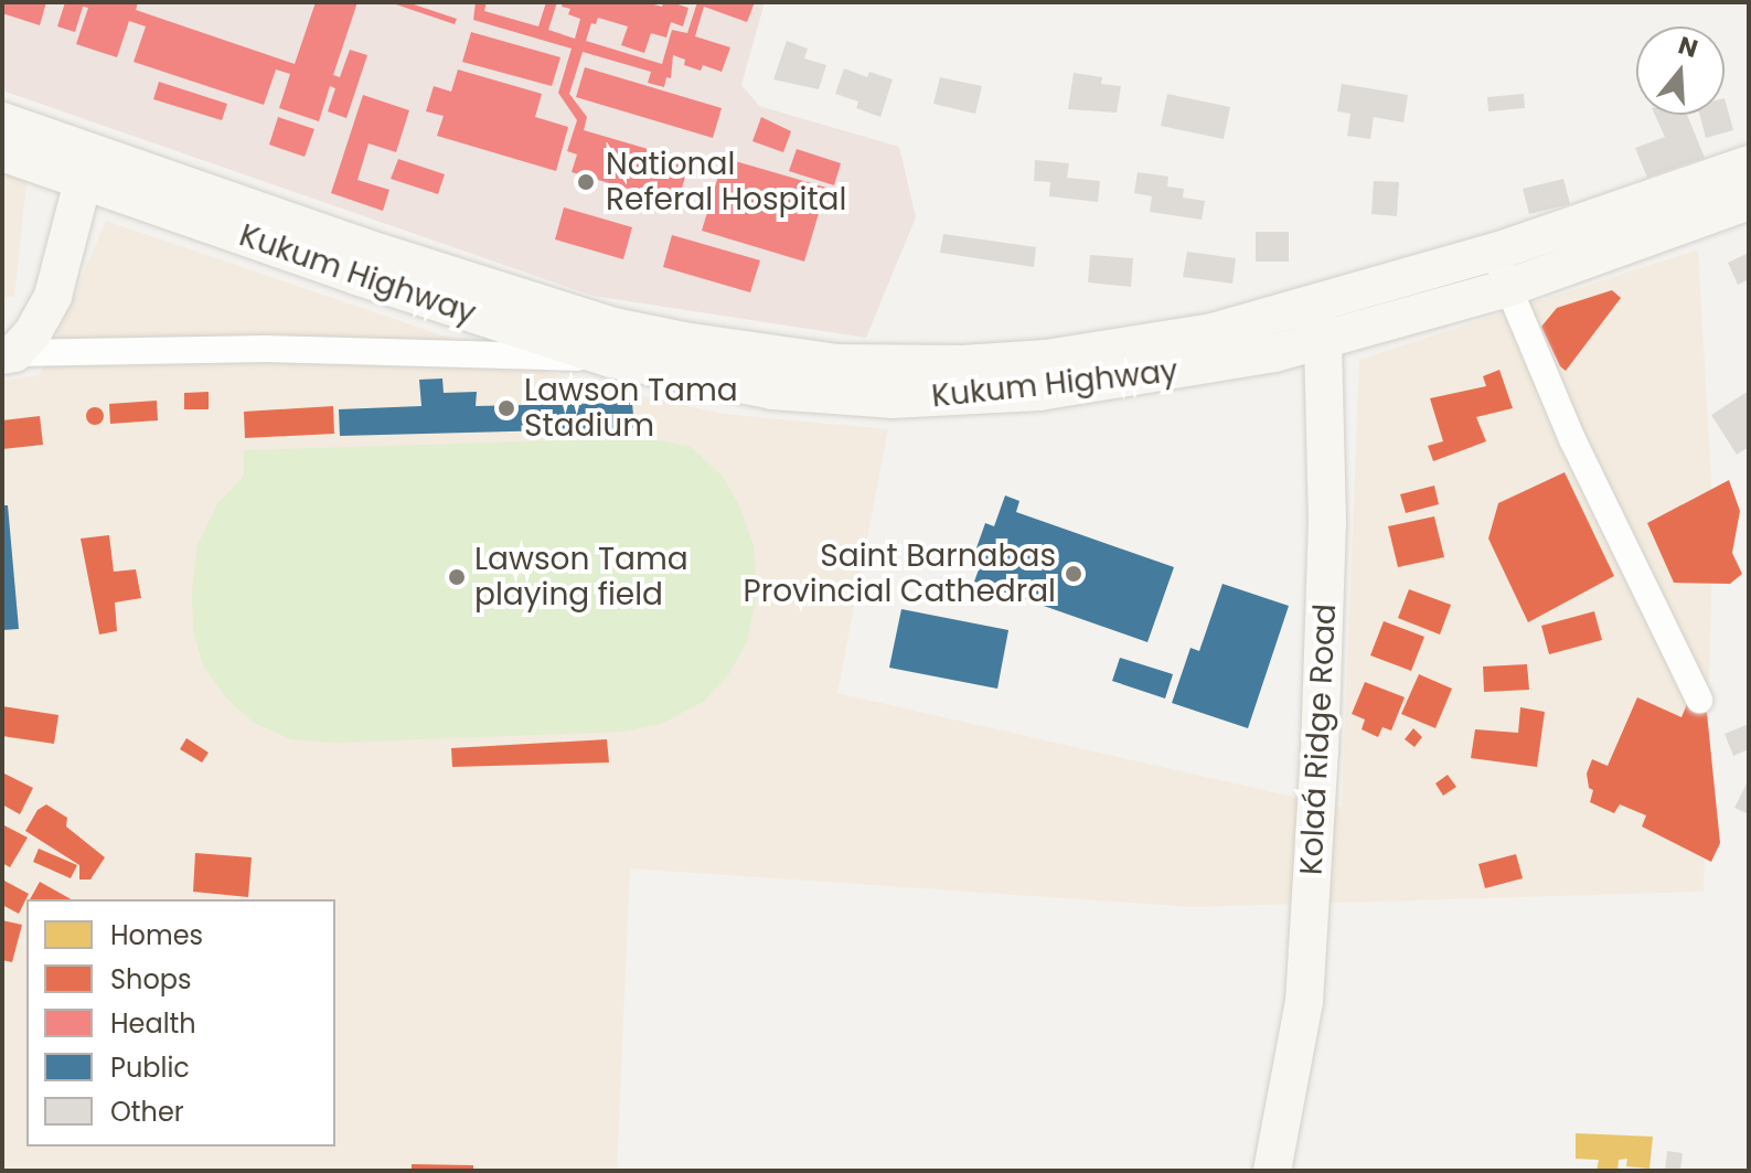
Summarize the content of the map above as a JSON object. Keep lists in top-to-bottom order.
{
  "streets": {
    "main road": ["Kukum Highway", "Kolaá Ridge Road"]
  },
  "crossings": [
    ["Kukum Highway", "Kolaá Ridge Road"]
  ],
  "places": [
    "National Referal Hospital",
    "Lawson Tama Stadium",
    "Saint Barnabas Provincial Cathedral",
    "Lawson Tama playing field"
  ],
  "legend": [
    "Homes",
    "Shops",
    "Health",
    "Public",
    "Other"
  ],
  "north": "top"
}
